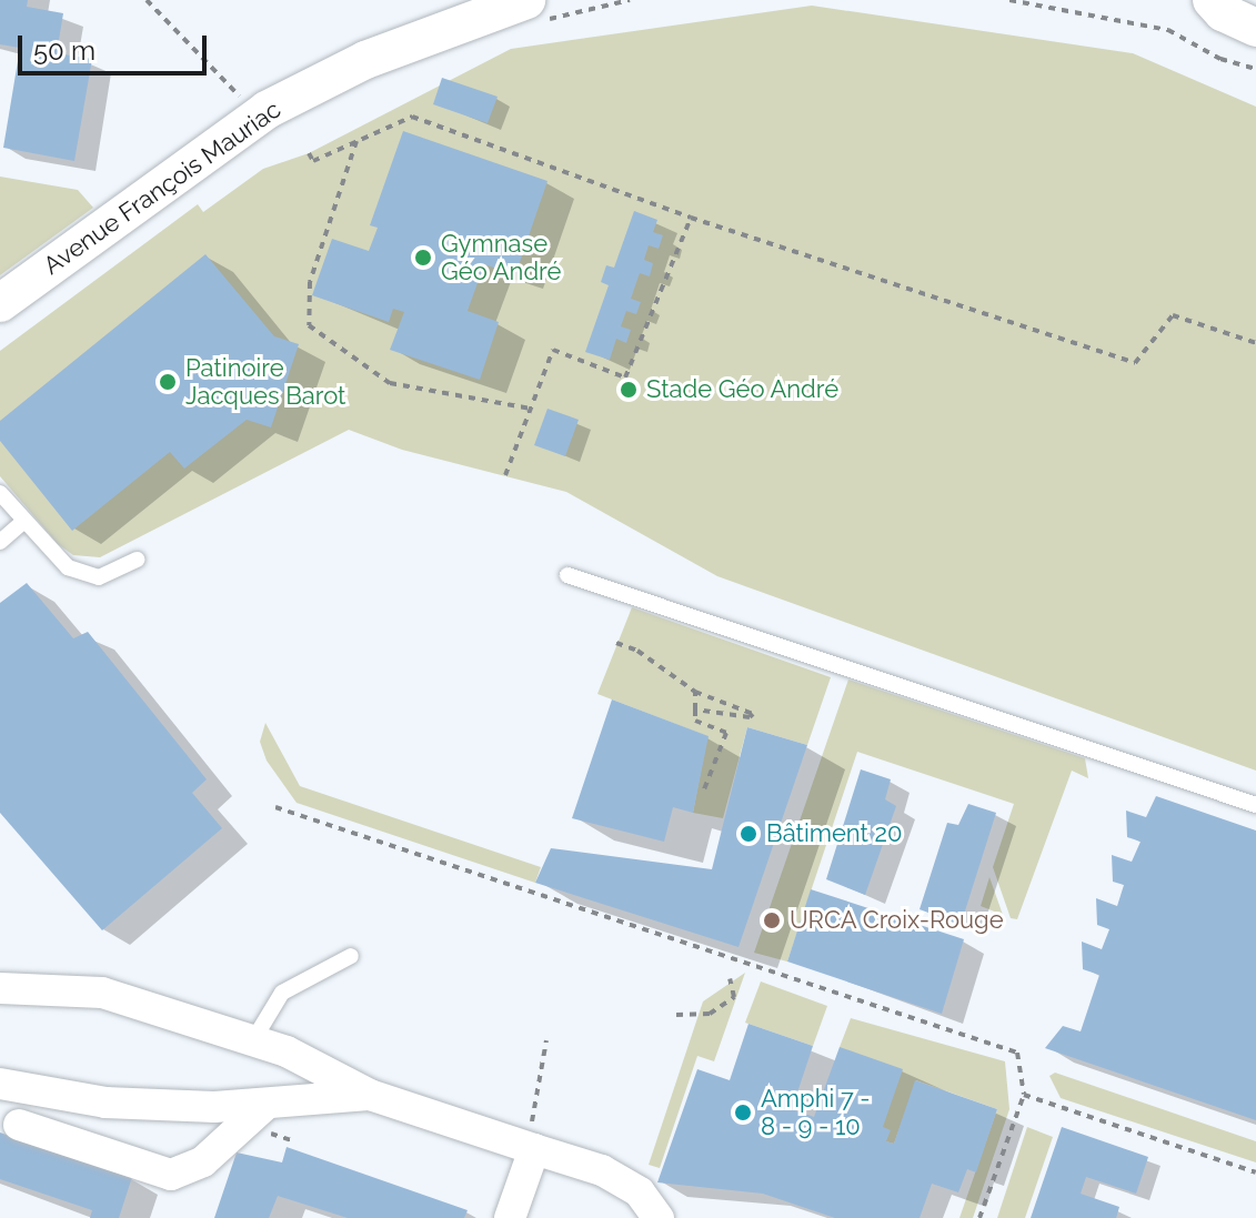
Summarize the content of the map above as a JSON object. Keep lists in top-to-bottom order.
{
  "streets": {
    "street": ["Avenue François Mauriac"]
  },
  "places": [
    "Gymnase Géo André",
    "Patinoire Jacques Barot",
    "Stade Géo André",
    "Bâtiment 20",
    "URCA Croix-Rouge",
    "Amphi 7 - 8 - 9 - 10"
  ],
  "scale_bar": "50 m"
}
